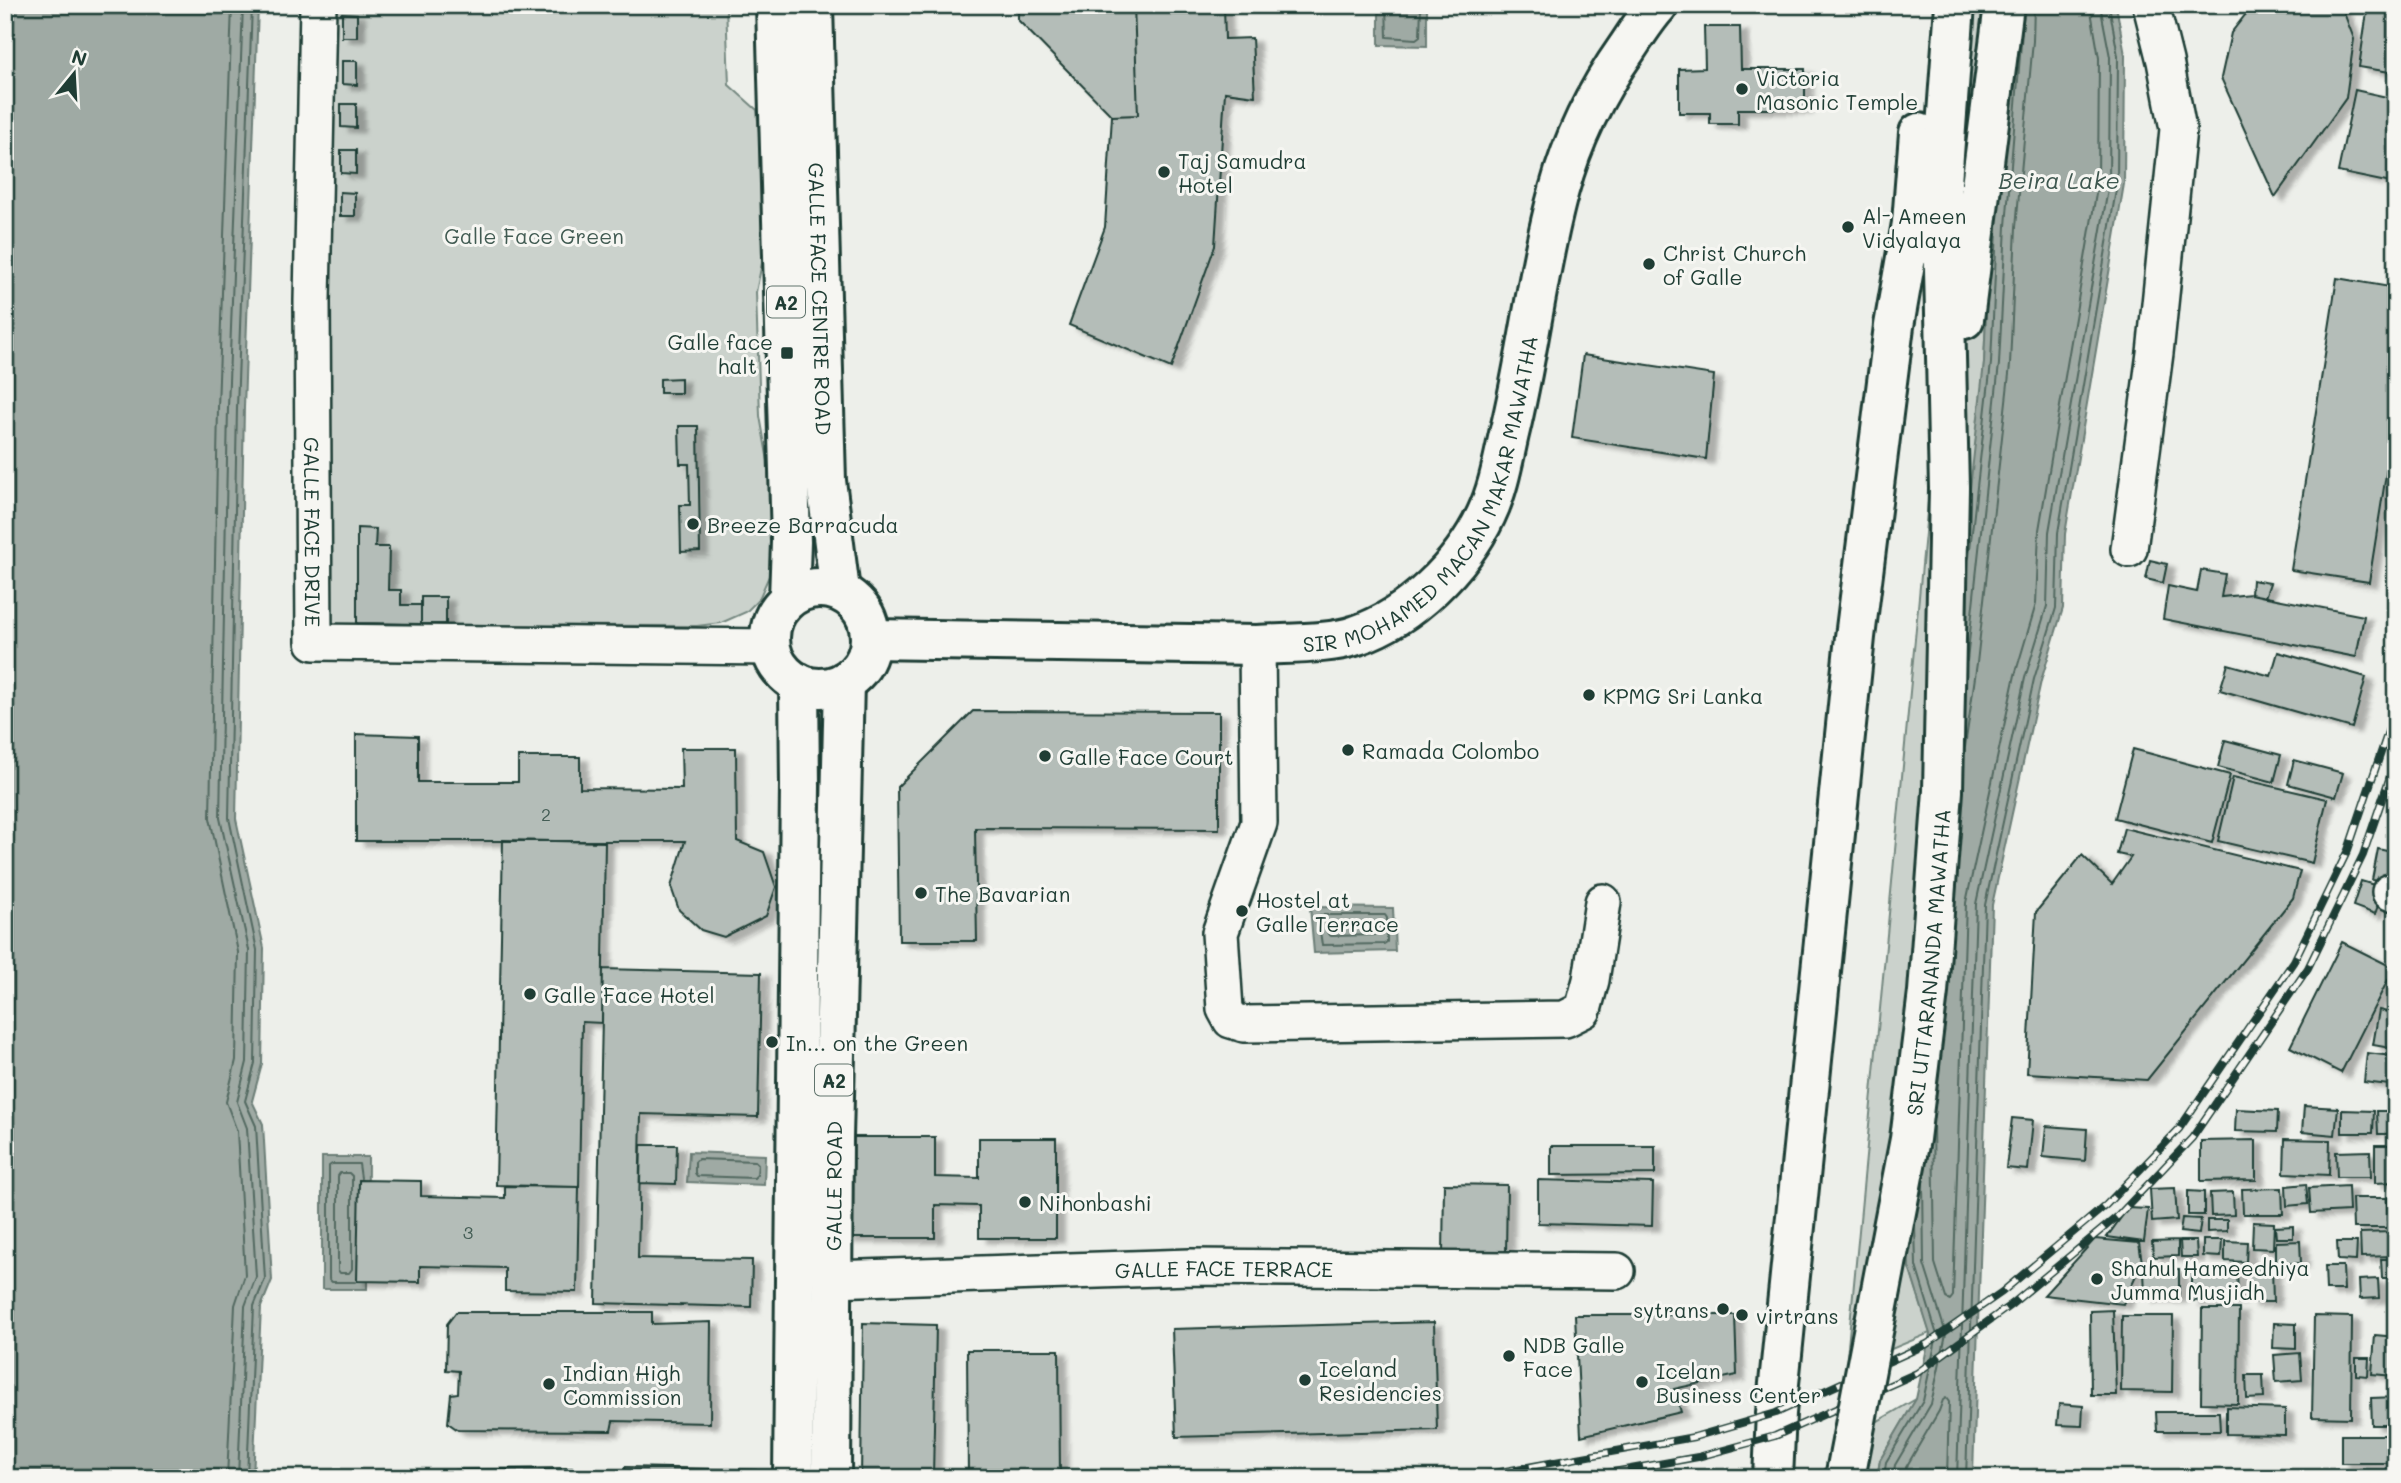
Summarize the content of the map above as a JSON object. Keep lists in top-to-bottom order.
{
  "streets": {
    "main road": [
      "GALLE FACE CENTRE ROAD",
      "A2",
      "SIR MOHAMED MACAN MAKAR MAWATHA",
      "SRI UTTARANANDA MAWATHA",
      "GALLE ROAD"
    ],
    "street": ["GALLE FACE DRIVE", "GALLE FACE TERRACE"]
  },
  "crossings": [
    ["GALLE FACE CENTRE ROAD", "SIR MOHAMED MACAN MAKAR MAWATHA"],
    ["GALLE FACE CENTRE ROAD", "GALLE FACE DRIVE"],
    ["GALLE FACE CENTRE ROAD", "GALLE ROAD"],
    ["SIR MOHAMED MACAN MAKAR MAWATHA", "GALLE FACE DRIVE"],
    ["SIR MOHAMED MACAN MAKAR MAWATHA", "GALLE ROAD"],
    ["GALLE FACE DRIVE", "GALLE ROAD"],
    ["GALLE ROAD", "GALLE FACE TERRACE"]
  ],
  "water": ["Beira Lake"],
  "parks": ["Galle Face Green"],
  "places": {
    "other": [
      "Victoria Masonic Temple",
      "Taj Samudra Hotel",
      "Al- Ameen Vidyalaya",
      "Christ Church of Galle",
      "Breeze Barracuda",
      "KPMG Sri Lanka",
      "Ramada Colombo",
      "Galle Face Court",
      "The Bavarian",
      "Hostel at Galle Terrace",
      "Galle Face Hotel",
      "In… on the Green",
      "Nihonbashi",
      "Shahul Hameedhiya Jumma Musjidh",
      "sytrans",
      "virtrans",
      "NDB Galle Face",
      "Iceland Residencies",
      "Icelan Business Center",
      "Indian High Commission"
    ],
    "transit": ["Galle face halt 1"]
  },
  "house_numbers": ["2", "3"],
  "north": "top"
}
